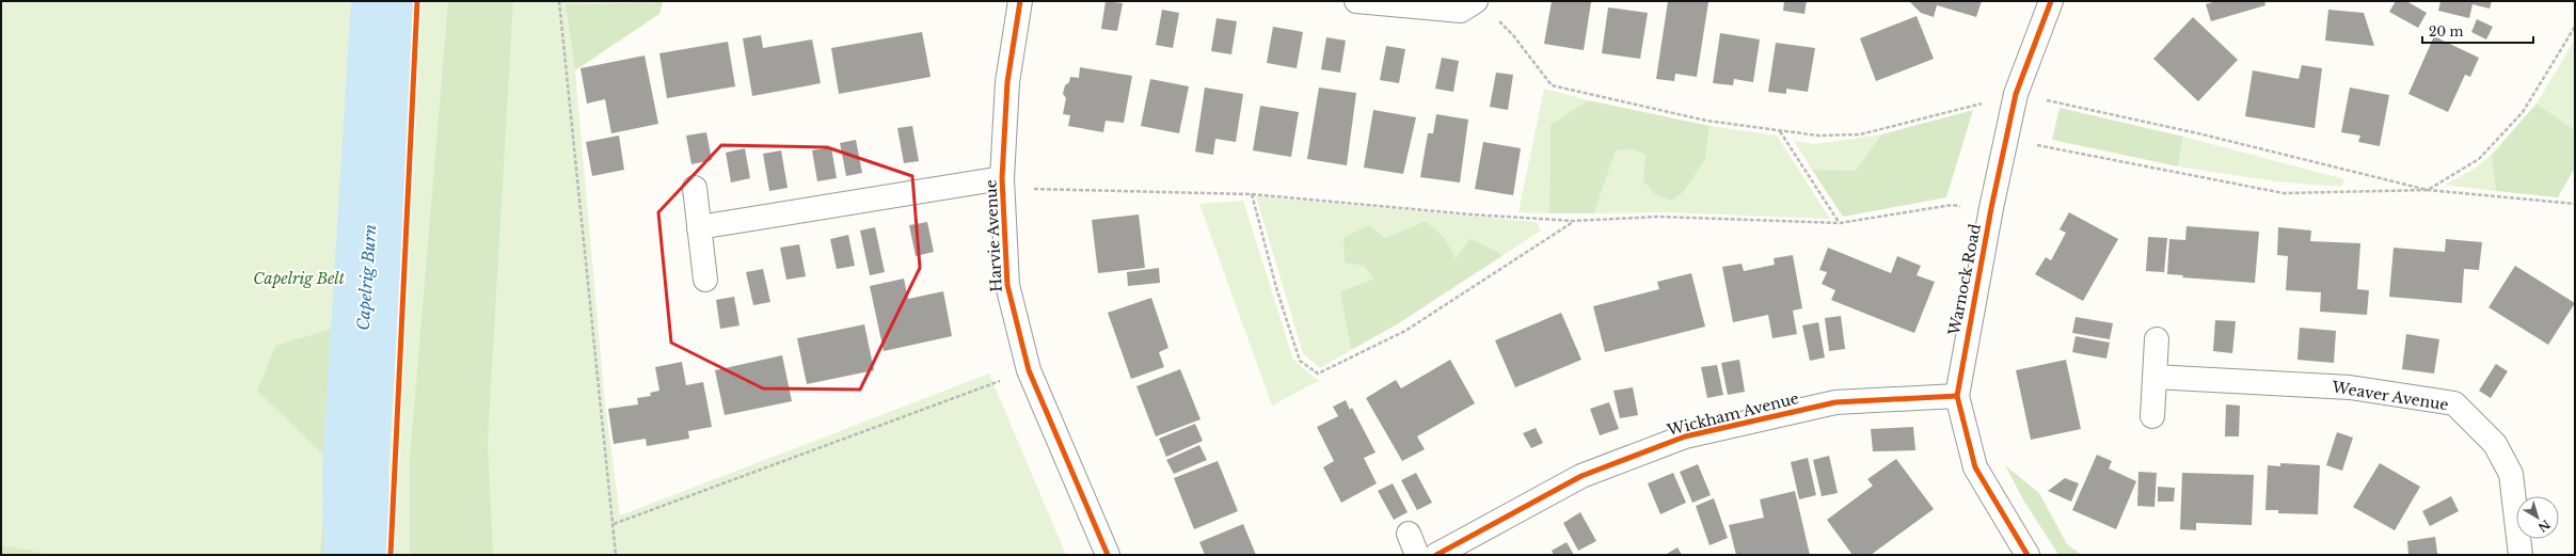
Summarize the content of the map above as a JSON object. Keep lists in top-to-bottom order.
{
  "streets": {
    "street": [
      "Harvie Avenue",
      "Warnock Road",
      "Weaver Avenue",
      "Wickham Avenue"
    ]
  },
  "crossings": [
    ["Warnock Road", "Wickham Avenue"]
  ],
  "water": ["Capelrig Burn"],
  "parks": ["Capelrig Belt"],
  "scale_bar": "20 m",
  "north": "bottom right"
}
